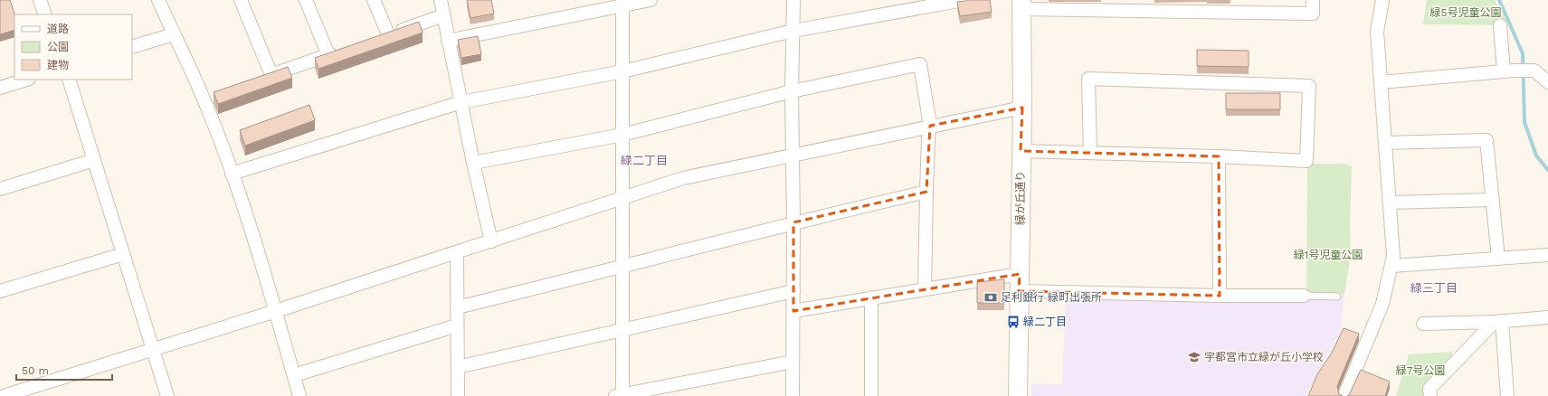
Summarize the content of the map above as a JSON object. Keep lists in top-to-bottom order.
{
  "streets": {
    "street": ["緑が丘通り"]
  },
  "districts": ["緑二丁目", "緑三丁目"],
  "parks": ["緑5号児童公園", "緑1号児童公園", "緑7号公園"],
  "places": {
    "bank": ["足利銀行 緑町出張所"],
    "bus stop": ["緑二丁目"],
    "school or university": ["宇都宮市立緑が丘小学校"]
  },
  "legend": ["道路", "公園", "建物"],
  "scale_bar": "50 m"
}
